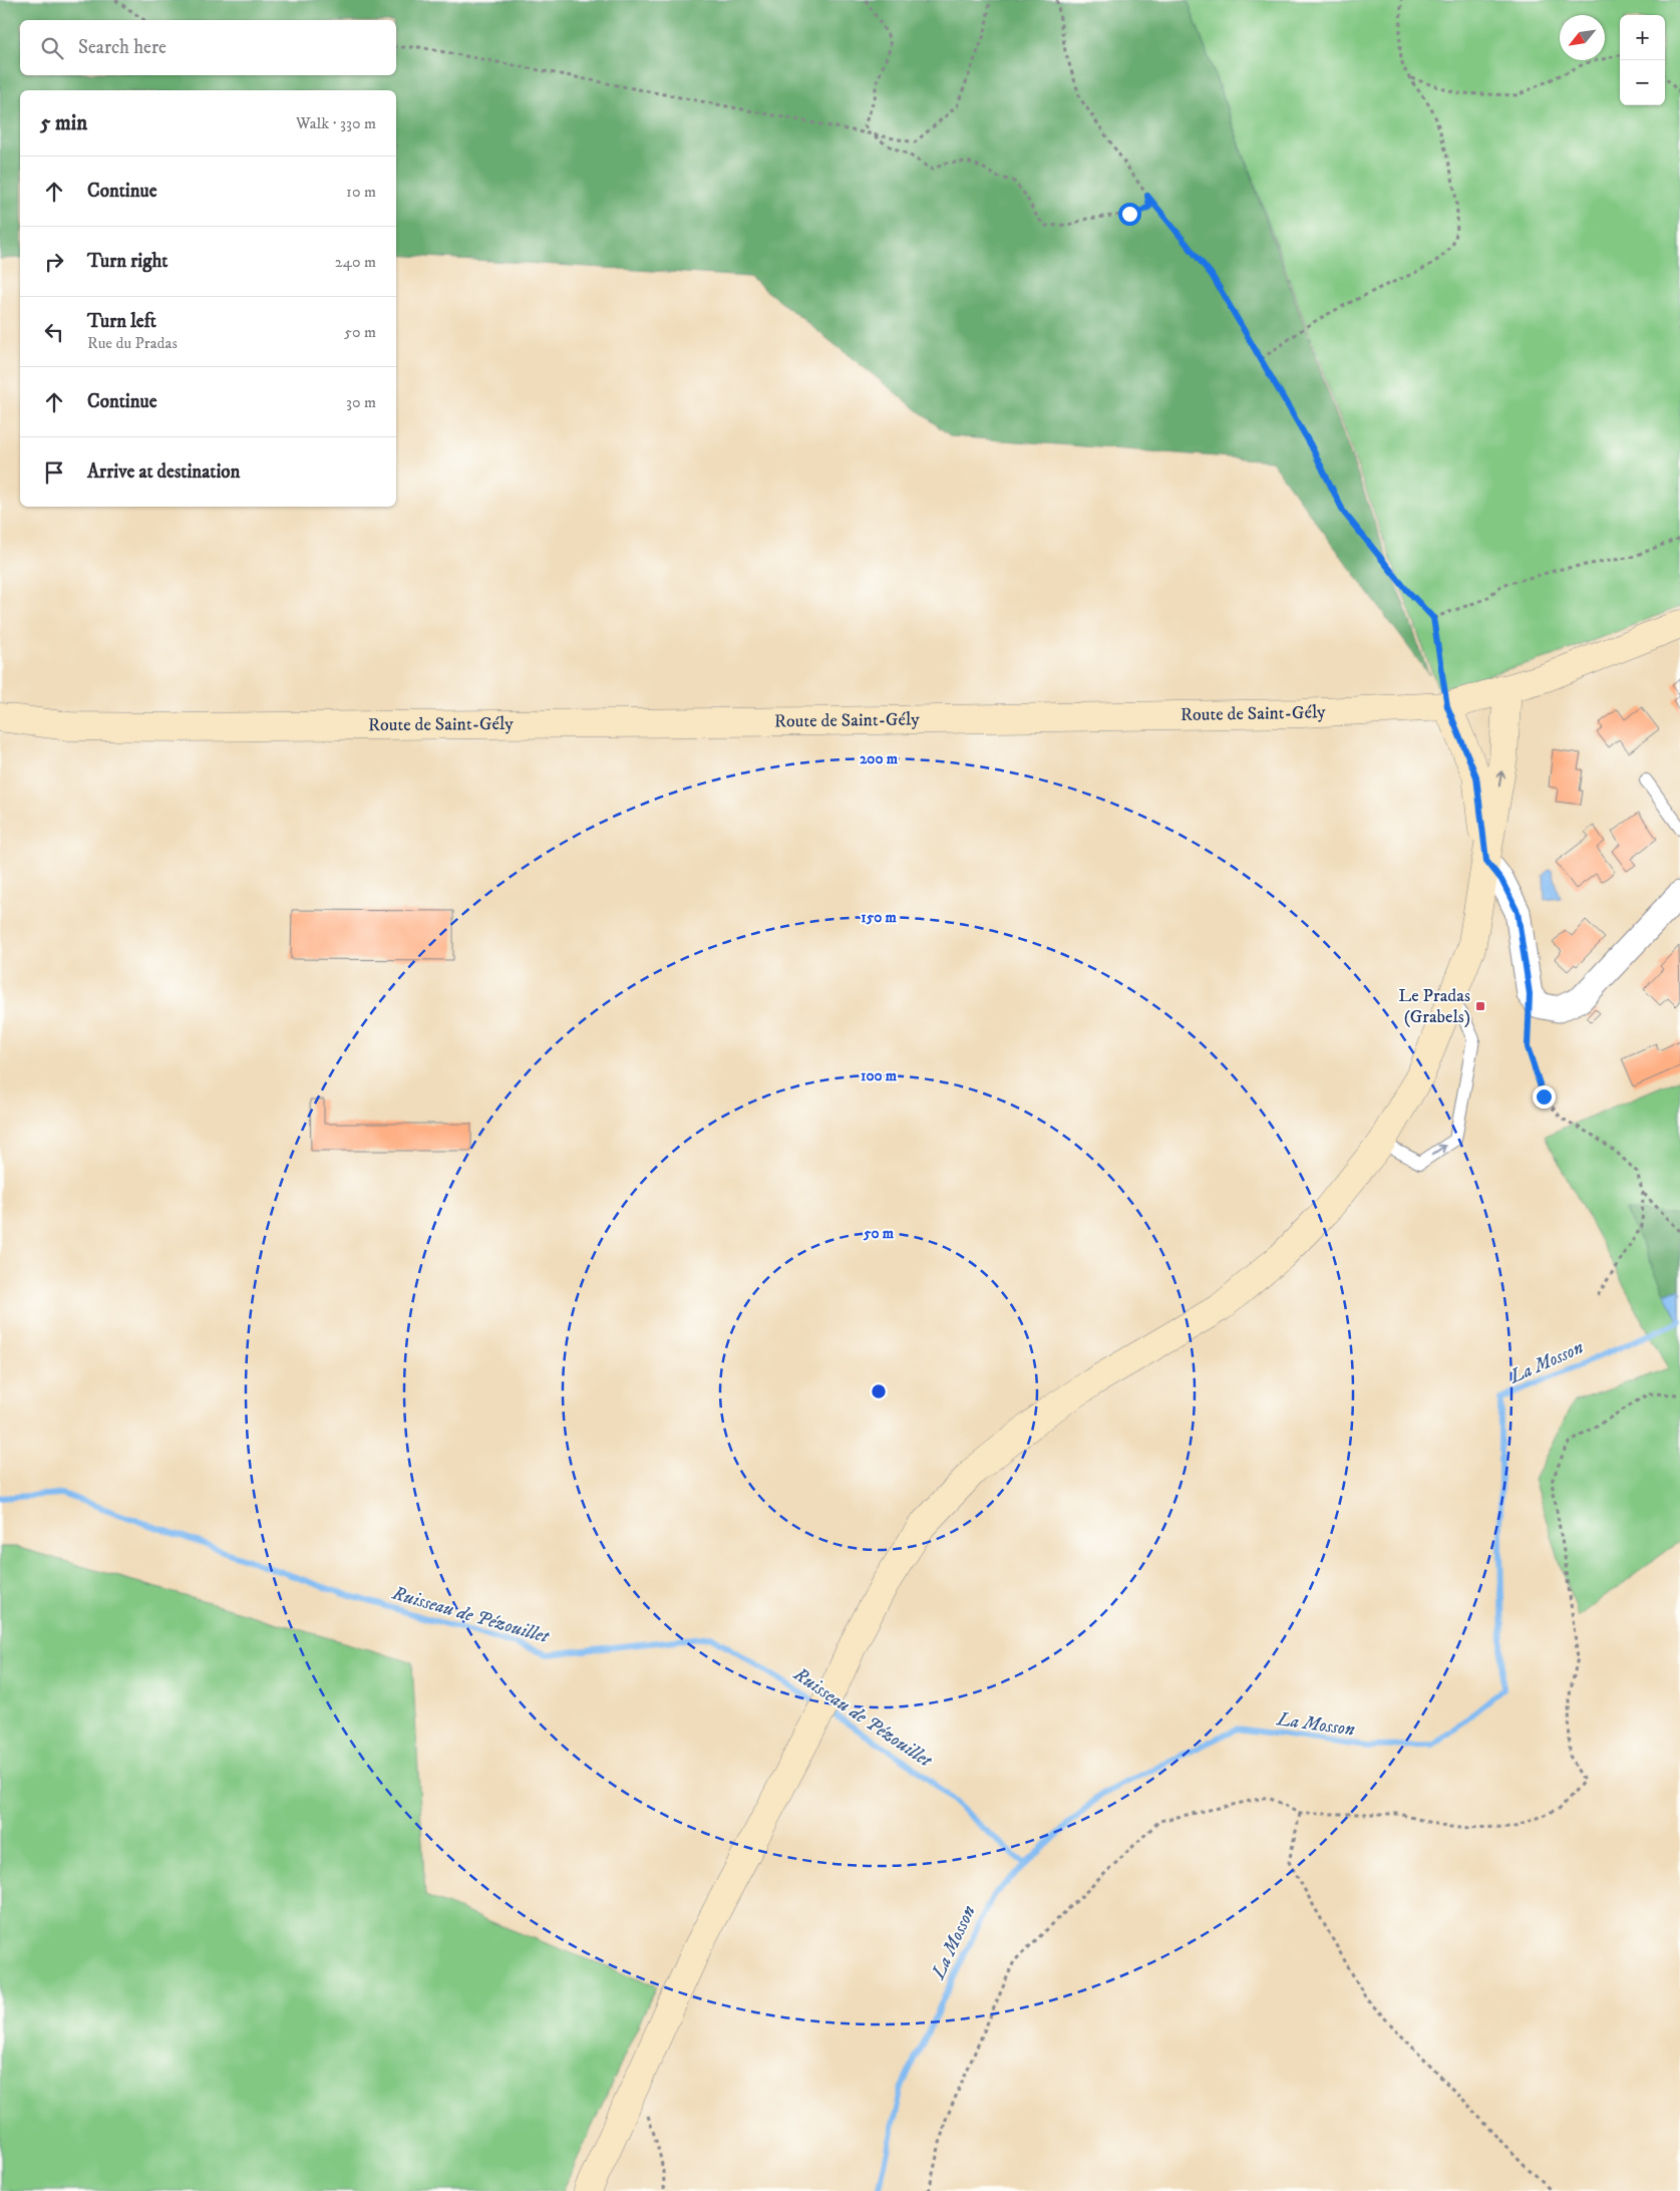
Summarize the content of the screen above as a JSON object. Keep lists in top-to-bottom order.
{
  "streets": {
    "street": ["Route de Saint-Gély"]
  },
  "water": ["La Mosson", "Ruisseau de Pézouillet"],
  "places": {
    "transit": ["Le Pradas (Grabels)"]
  },
  "north": "bottom left",
  "page": {
    "map_buttons": ["+", "−"],
    "search": "Search here",
    "heading": ["5 min", "Walk · 330 m"],
    "list": [
      ["Continue", "10 m"],
      ["Turn right", "240 m"],
      ["Turn left", "Rue du Pradas", "50 m"],
      ["Continue", "30 m"],
      "Arrive at destination"
    ]
  },
  "rings": [
    "200 m",
    "150 m",
    "100 m",
    "50 m"
  ]
}
